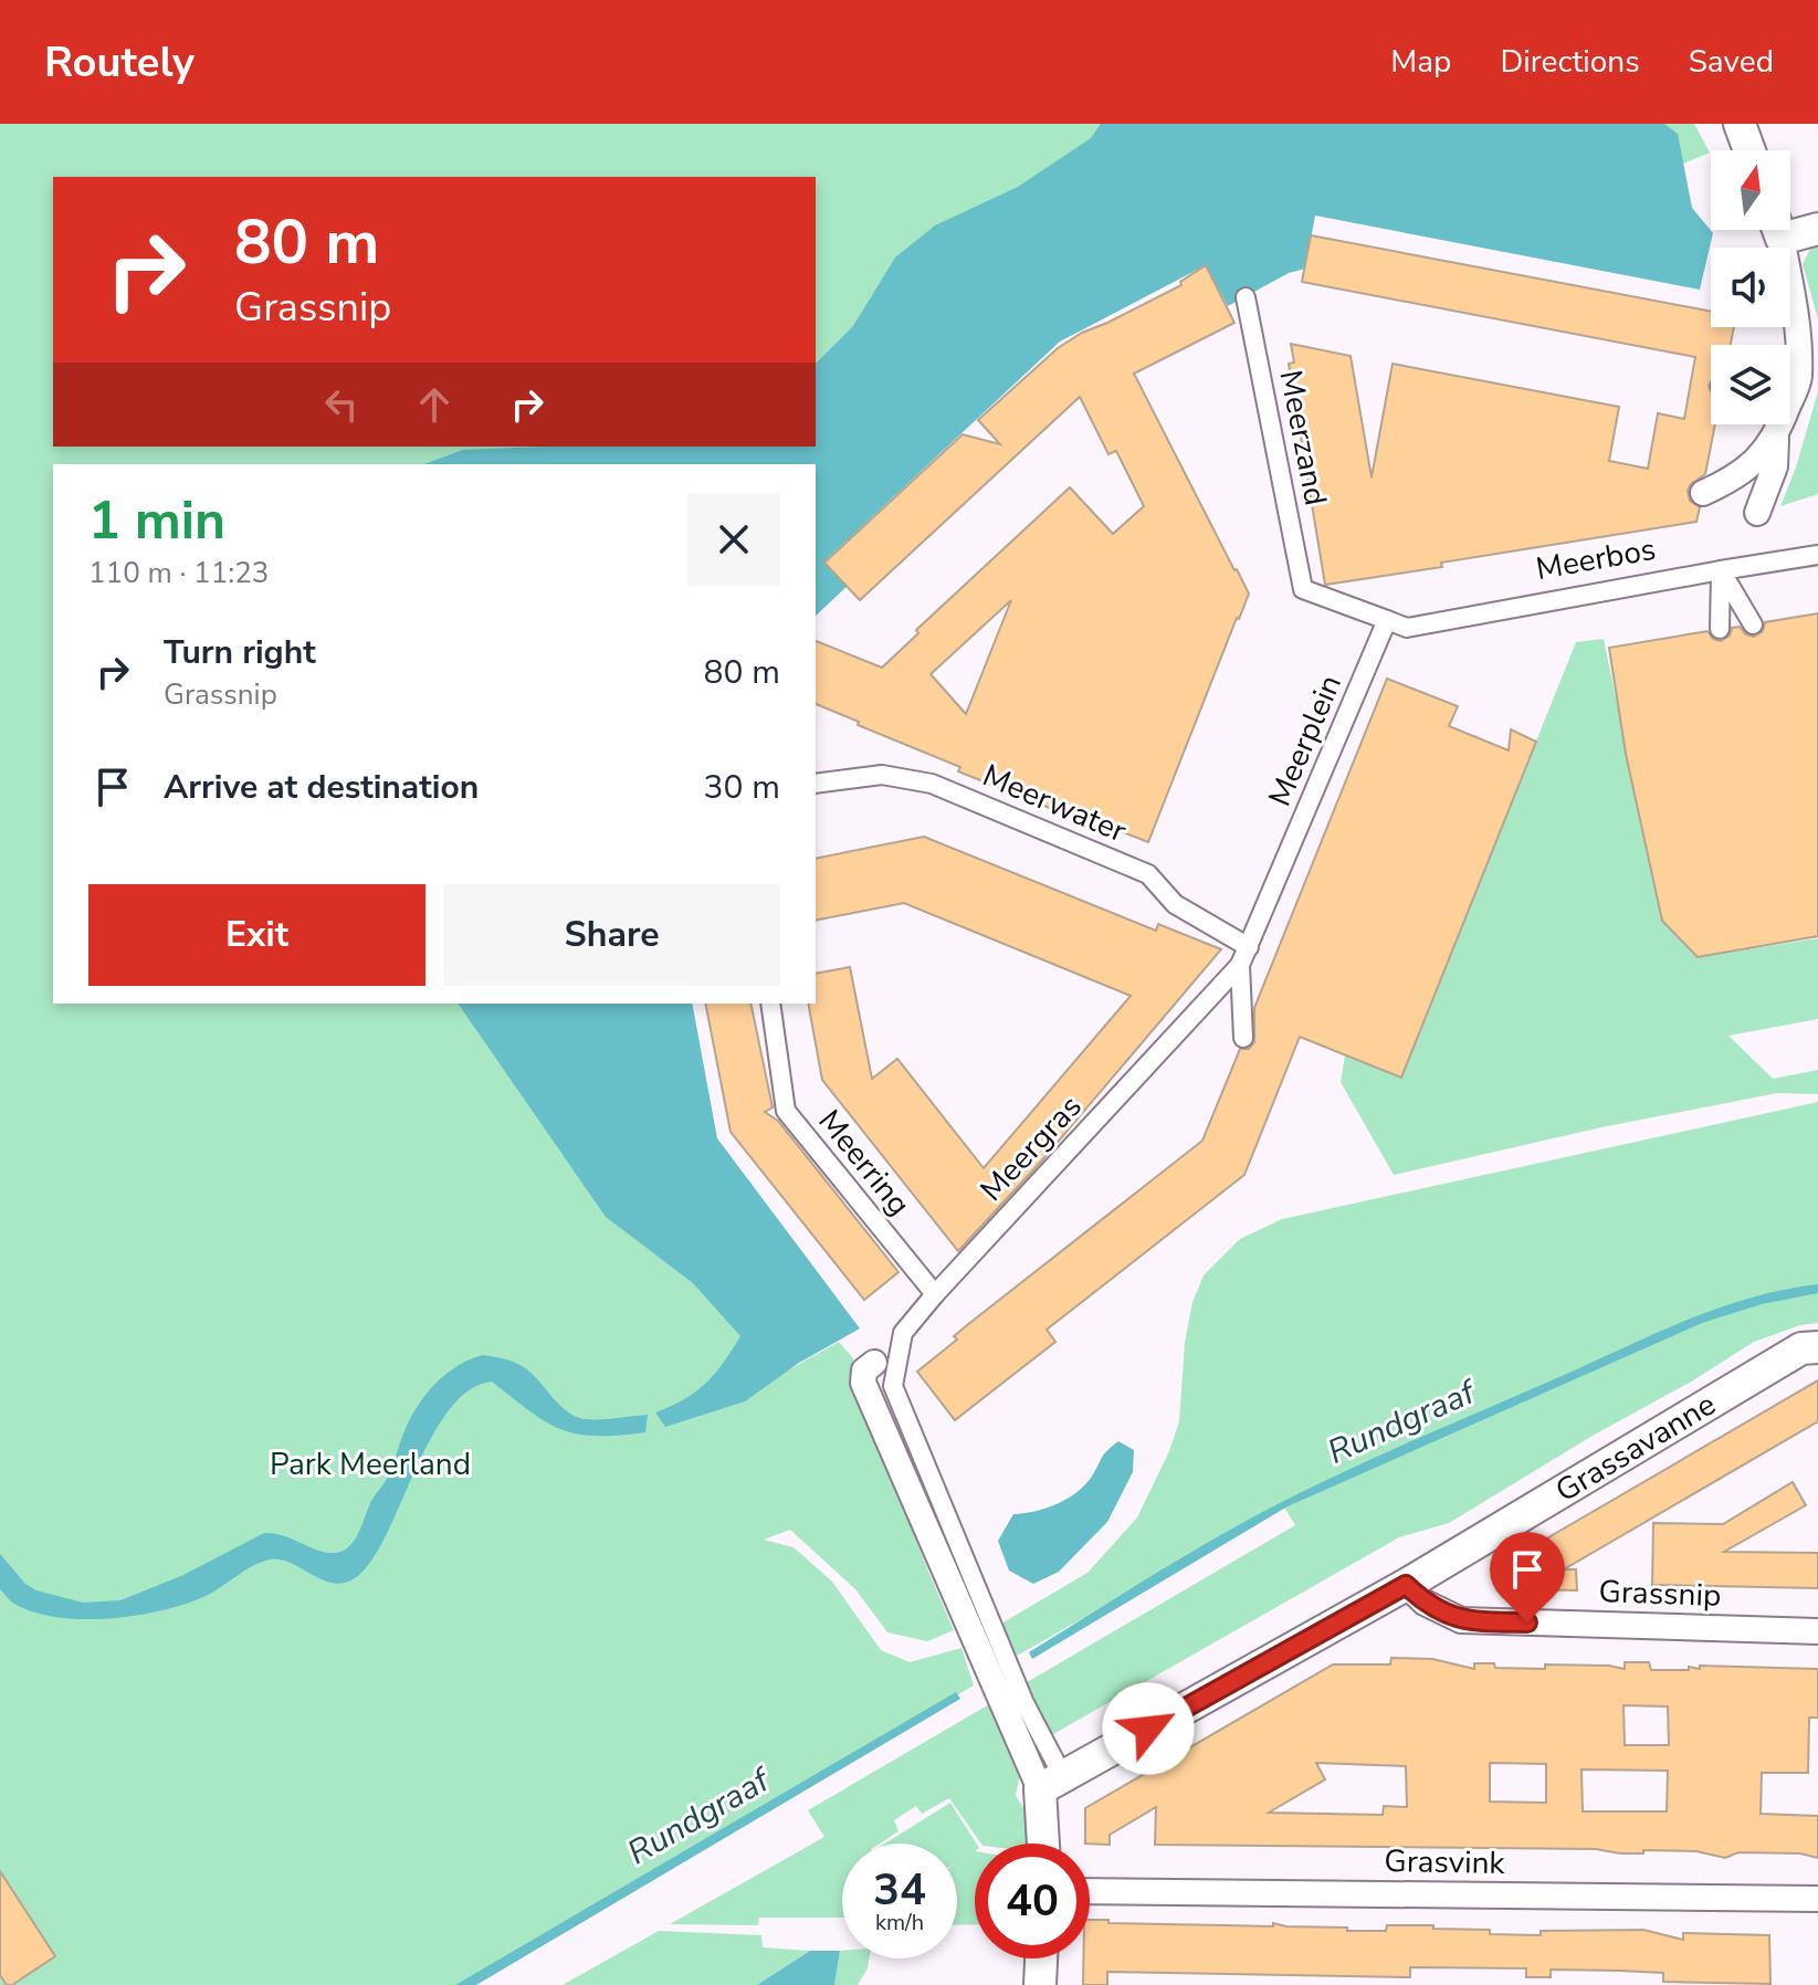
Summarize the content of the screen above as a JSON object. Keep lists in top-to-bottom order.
{
  "streets": {
    "street": [
      "Meerzand",
      "Meerbos",
      "Meerplein",
      "Meerwater",
      "Meergras",
      "Meerring",
      "Grassavanne",
      "Grassnip",
      "Grasvink"
    ]
  },
  "crossings": [
    ["Meerzand", "Meerbos"],
    ["Meerzand", "Meerplein"],
    ["Meerbos", "Meerplein"],
    ["Meerplein", "Meerwater"],
    ["Meerplein", "Meergras"],
    ["Meergras", "Meerring"],
    ["Meergras", "Grassavanne"],
    ["Grassavanne", "Grassnip"]
  ],
  "water": ["Rundgraaf"],
  "parks": ["Park Meerland"],
  "north": "top",
  "page": {
    "header": "Routely",
    "nav": ["Map", "Directions", "Saved"],
    "turn": ["80 m", "Grassnip"],
    "heading": ["1 min", "110 m · 11:23"],
    "list": [
      {
        "name": "Turn right",
        "note": "Grassnip",
        "value": "80 m"
      },
      {
        "name": "Arrive at destination",
        "value": "30 m"
      }
    ],
    "buttons": ["Exit", "Share"],
    "speed": "34 km/h",
    "limit": "40"
  }
}
